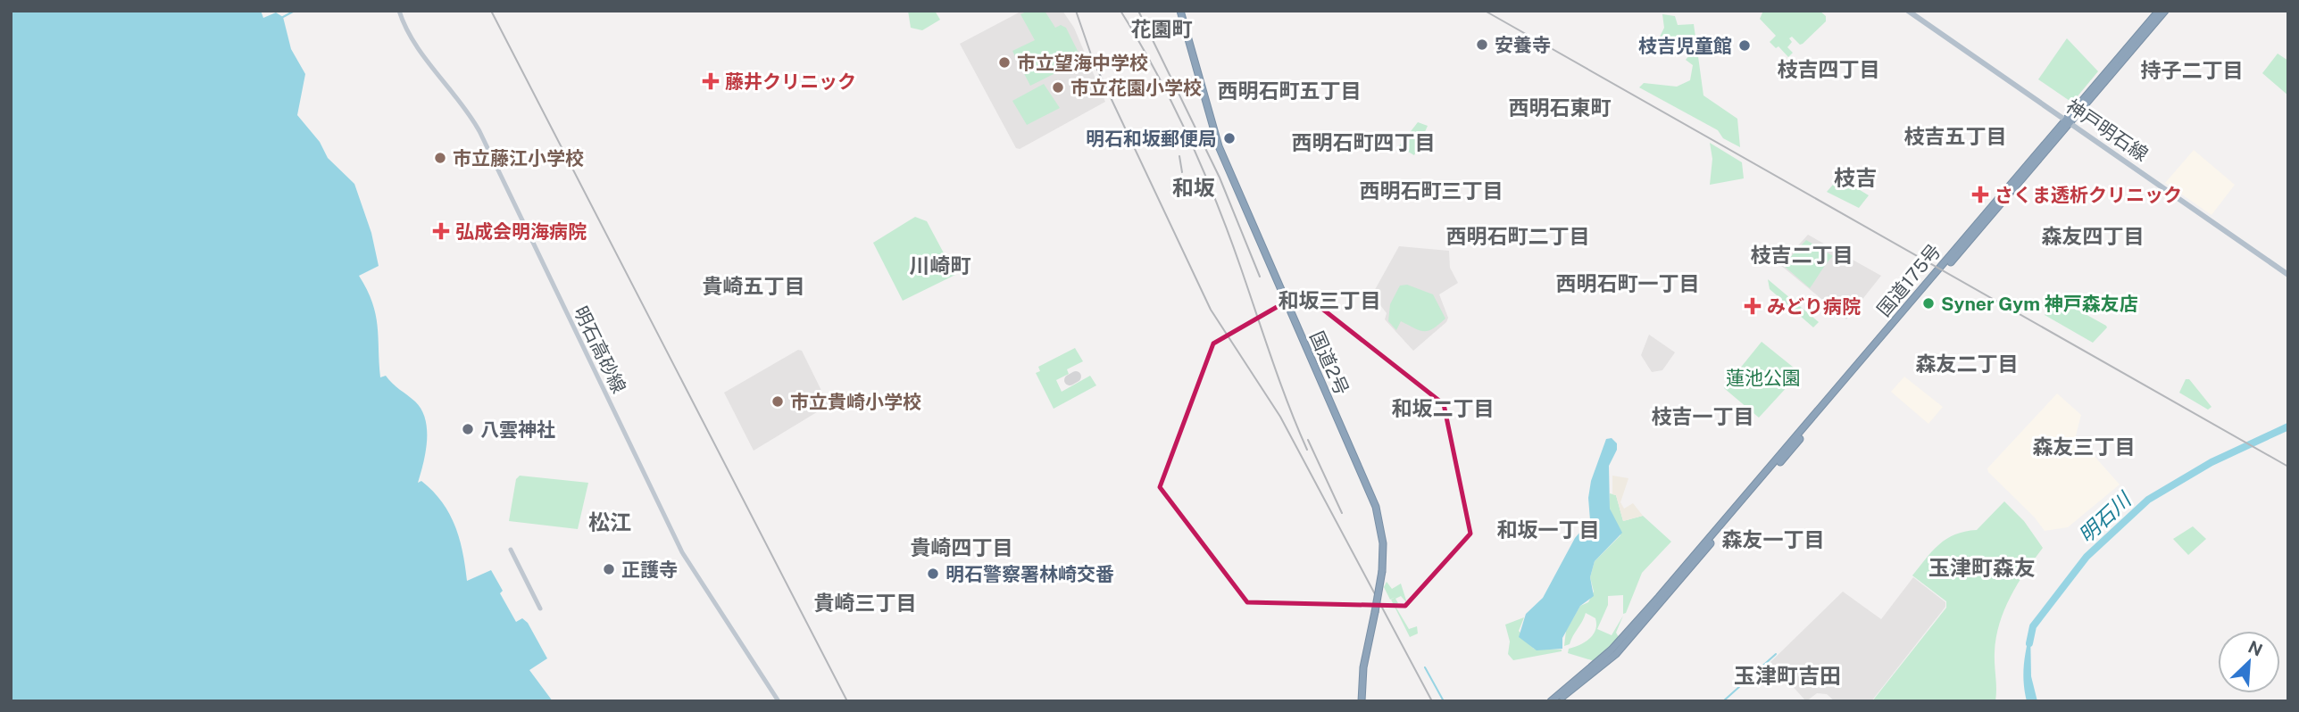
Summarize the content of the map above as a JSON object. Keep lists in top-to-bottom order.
{
  "streets": {
    "highway": ["国道175号", "国道2号"],
    "main road": ["神戸明石線", "明石高砂線"]
  },
  "crossings": [
    ["神戸明石線", "国道175号"]
  ],
  "districts": [
    "花園町",
    "枝吉四丁目",
    "持子二丁目",
    "西明石町五丁目",
    "西明石東町",
    "枝吉五丁目",
    "西明石町四丁目",
    "枝吉",
    "和坂",
    "西明石町三丁目",
    "西明石町二丁目",
    "森友四丁目",
    "枝吉二丁目",
    "川崎町",
    "西明石町一丁目",
    "貴崎五丁目",
    "和坂三丁目",
    "森友二丁目",
    "和坂二丁目",
    "枝吉一丁目",
    "森友三丁目",
    "松江",
    "和坂一丁目",
    "森友一丁目",
    "貴崎四丁目",
    "玉津町森友",
    "貴崎三丁目",
    "玉津町吉田"
  ],
  "water": ["明石川"],
  "parks": ["蓮池公園"],
  "places": {
    "other": [
      "安養寺",
      "枝吉児童館",
      "市立望海中学校",
      "市立花園小学校",
      "明石和坂郵便局",
      "市立藤江小学校",
      "Syner Gym 神戸森友店",
      "市立貴崎小学校",
      "八雲神社",
      "正護寺",
      "明石警察署林崎交番"
    ],
    "health": [
      "藤井クリニック",
      "さくま透析クリニック",
      "弘成会明海病院",
      "みどり病院"
    ]
  },
  "north": "top right"
}
